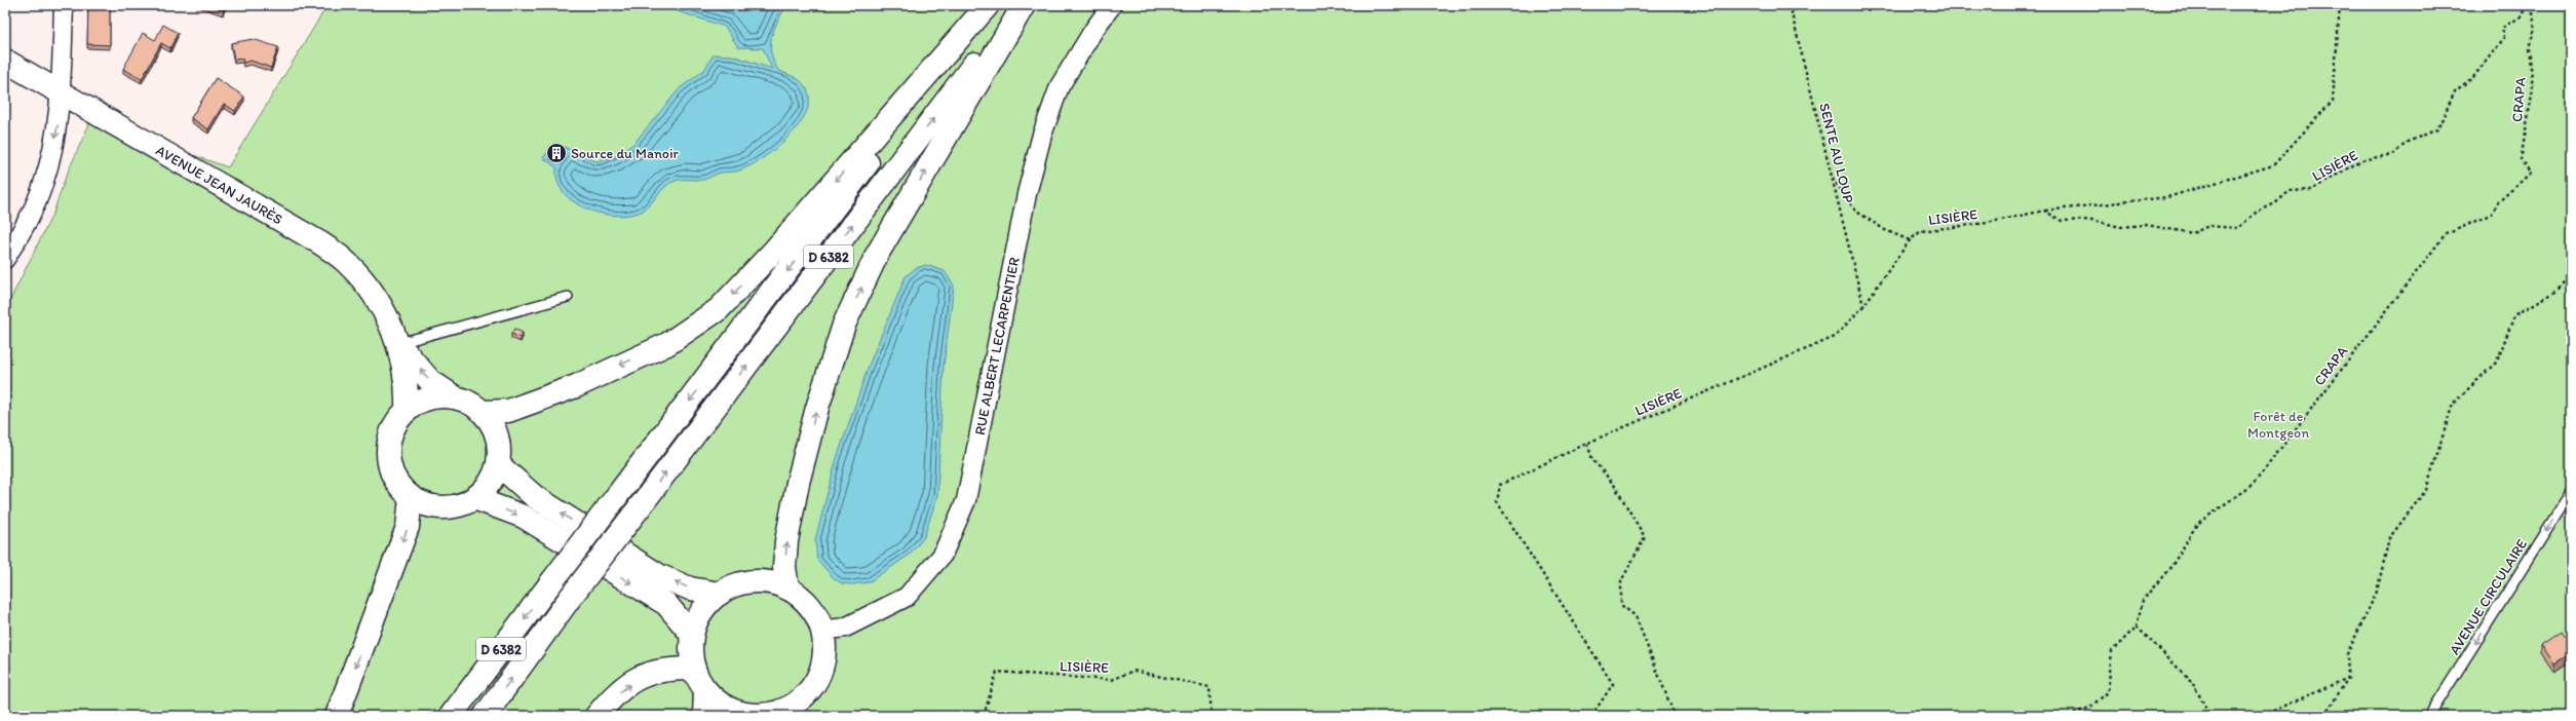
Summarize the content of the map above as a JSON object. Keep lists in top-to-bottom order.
{
  "streets": {
    "main road": ["AVENUE JEAN JAURÈS", "D 6382"],
    "street": ["RUE ALBERT LECARPENTIER"],
    "lane": ["AVENUE CIRCULAIRE"],
    "path": ["CRAPA", "SENTE AU LOUP", "LISIÈRE"]
  },
  "crossings": [
    ["SENTE AU LOUP", "LISIÈRE"]
  ],
  "one_way": ["AVENUE CIRCULAIRE"],
  "parks": ["Forêt de Montgeon"],
  "places": {
    "building": ["Source du Manoir"]
  }
}
